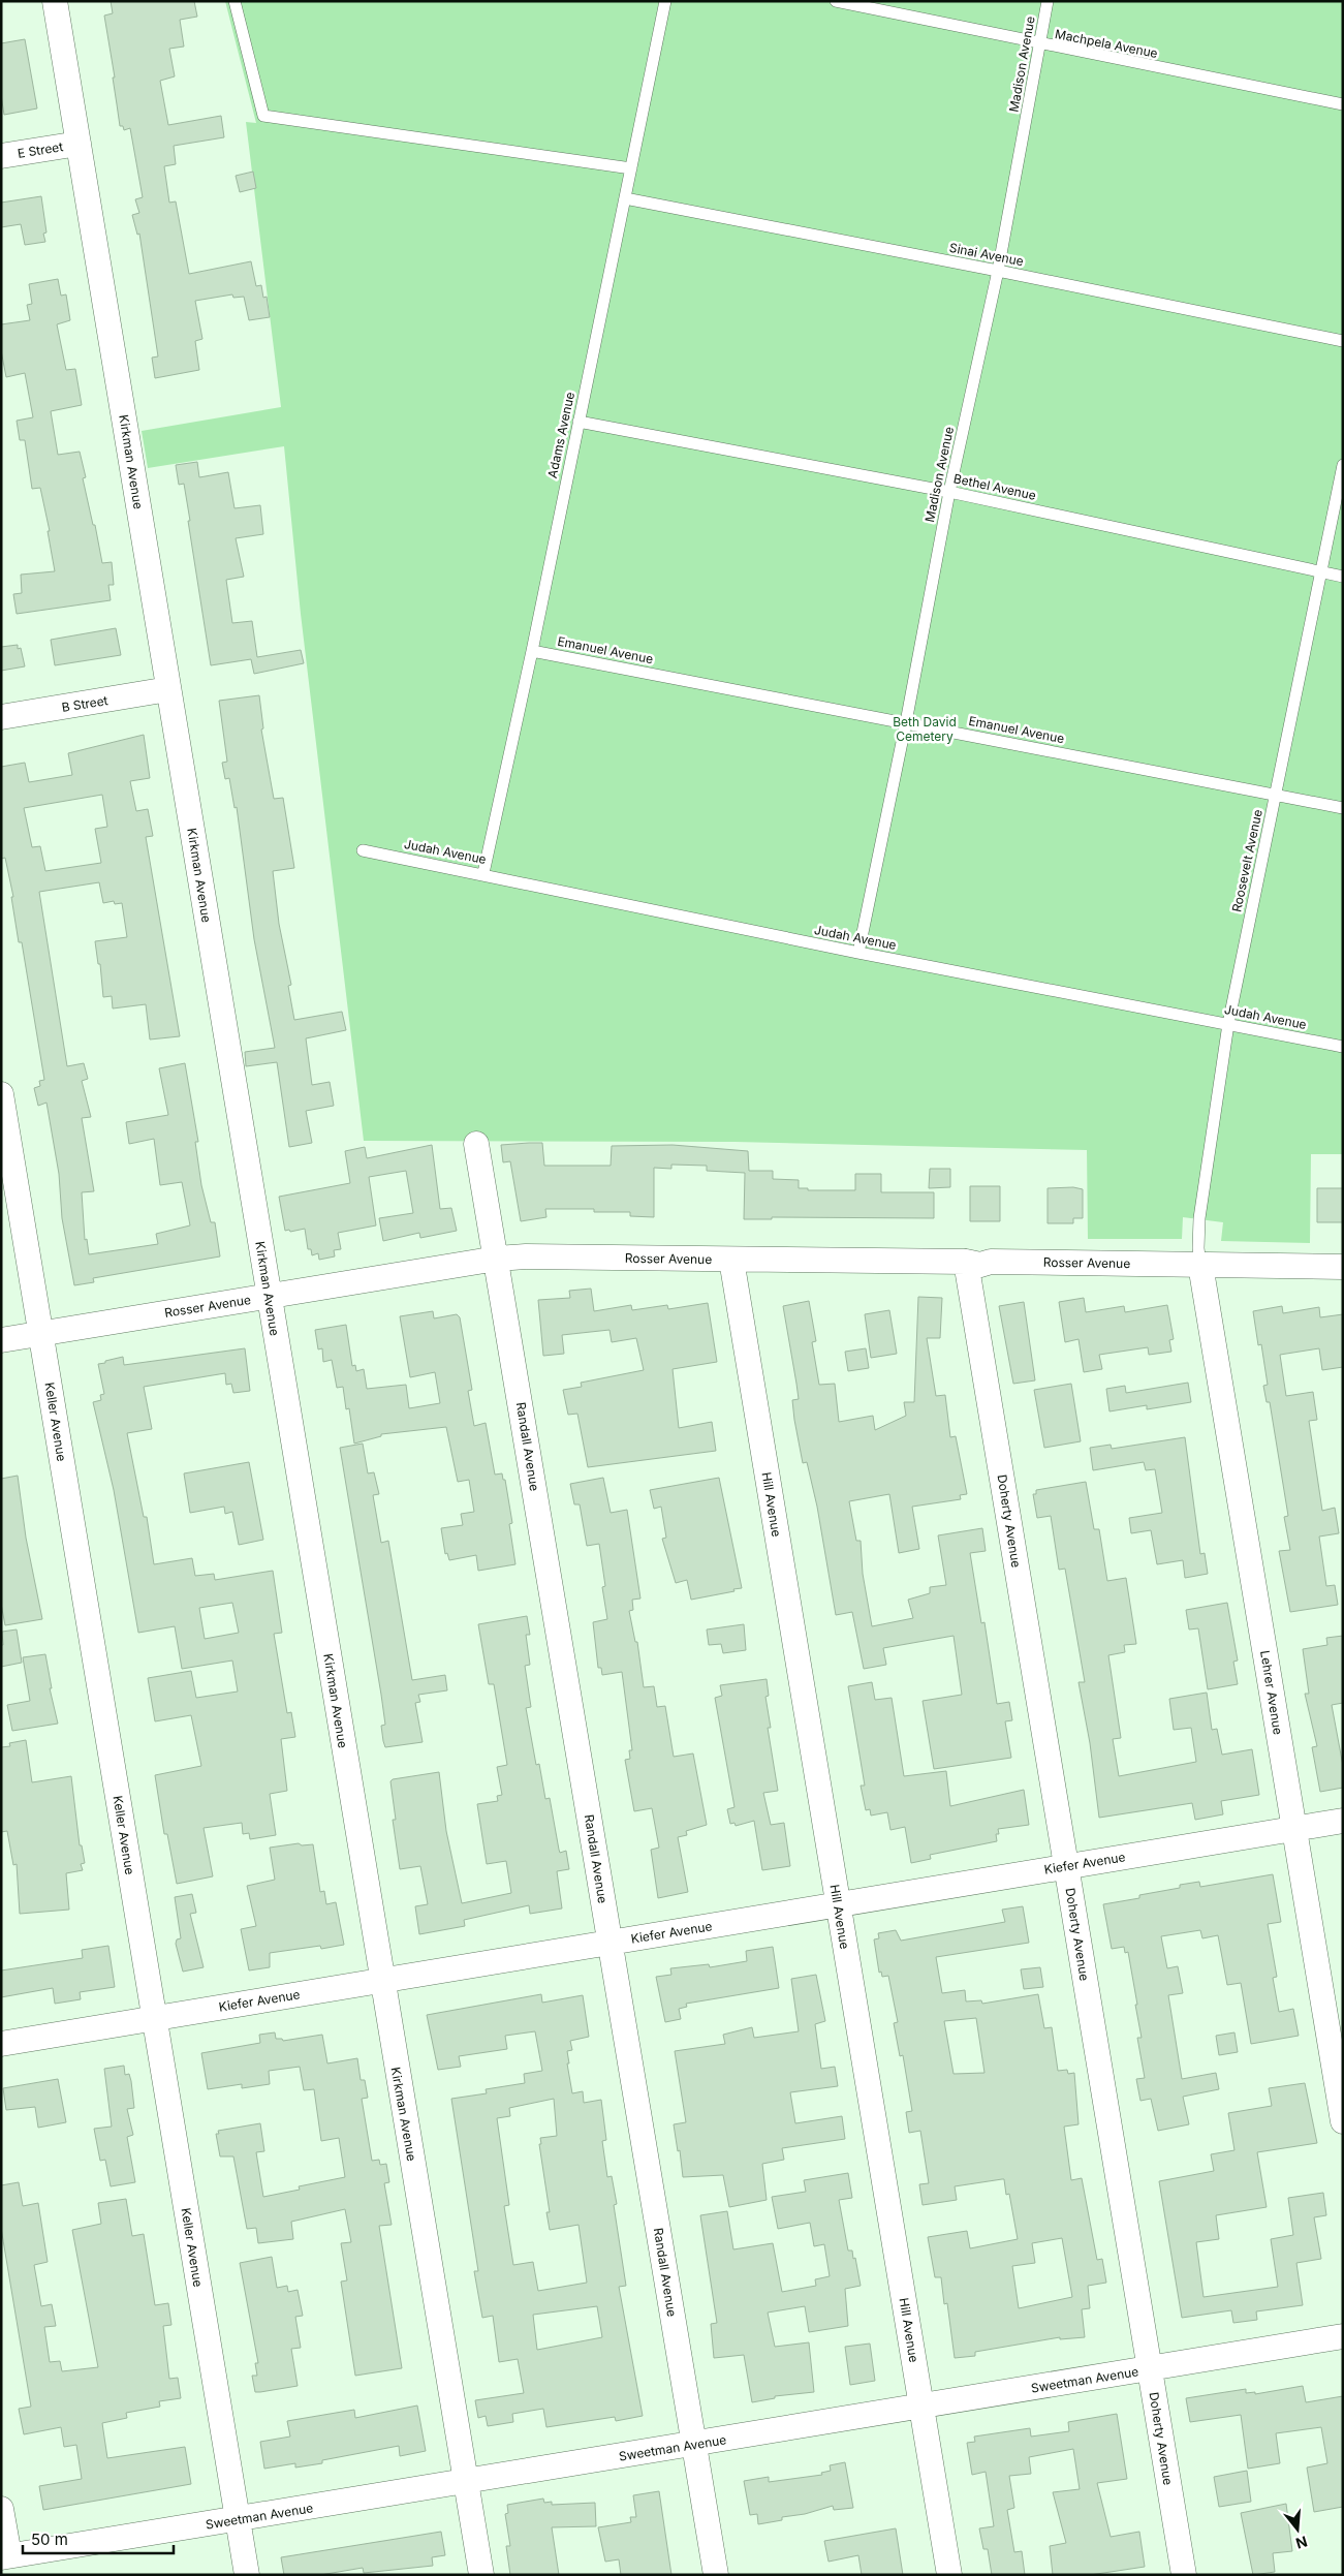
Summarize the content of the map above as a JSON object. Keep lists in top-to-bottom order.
{
  "streets": {
    "street": [
      "E Street",
      "Kirkman Avenue",
      "B Street",
      "Rosser Avenue",
      "Keller Avenue",
      "Randall Avenue",
      "Hill Avenue",
      "Doherty Avenue",
      "Lehrer Avenue",
      "Kiefer Avenue",
      "Sweetman Avenue"
    ],
    "lane": [
      "Machpela Avenue",
      "Madison Avenue",
      "Sinai Avenue",
      "Adams Avenue",
      "Bethel Avenue",
      "Emanuel Avenue",
      "Judah Avenue",
      "Roosevelt Avenue"
    ]
  },
  "crossings": [
    ["Machpela Avenue", "Madison Avenue"],
    ["Madison Avenue", "Sinai Avenue"],
    ["Madison Avenue", "Bethel Avenue"],
    ["Madison Avenue", "Emanuel Avenue"],
    ["Madison Avenue", "Judah Avenue"],
    ["E Street", "Kirkman Avenue"],
    ["Sinai Avenue", "Adams Avenue"],
    ["Adams Avenue", "Bethel Avenue"],
    ["Adams Avenue", "Emanuel Avenue"],
    ["Adams Avenue", "Judah Avenue"],
    ["Kirkman Avenue", "B Street"],
    ["Kirkman Avenue", "Rosser Avenue"],
    ["Kirkman Avenue", "Kiefer Avenue"],
    ["Kirkman Avenue", "Sweetman Avenue"],
    ["Bethel Avenue", "Roosevelt Avenue"],
    ["Emanuel Avenue", "Roosevelt Avenue"],
    ["Judah Avenue", "Roosevelt Avenue"],
    ["Roosevelt Avenue", "Rosser Avenue"],
    ["Roosevelt Avenue", "Lehrer Avenue"],
    ["Rosser Avenue", "Keller Avenue"],
    ["Rosser Avenue", "Randall Avenue"],
    ["Rosser Avenue", "Hill Avenue"],
    ["Rosser Avenue", "Doherty Avenue"],
    ["Rosser Avenue", "Lehrer Avenue"],
    ["Keller Avenue", "Kiefer Avenue"],
    ["Keller Avenue", "Sweetman Avenue"],
    ["Randall Avenue", "Kiefer Avenue"],
    ["Randall Avenue", "Sweetman Avenue"],
    ["Hill Avenue", "Kiefer Avenue"],
    ["Hill Avenue", "Sweetman Avenue"],
    ["Doherty Avenue", "Kiefer Avenue"],
    ["Doherty Avenue", "Sweetman Avenue"],
    ["Lehrer Avenue", "Kiefer Avenue"]
  ],
  "parks": ["Beth David Cemetery"],
  "scale_bar": "50 m",
  "north": "bottom"
}
